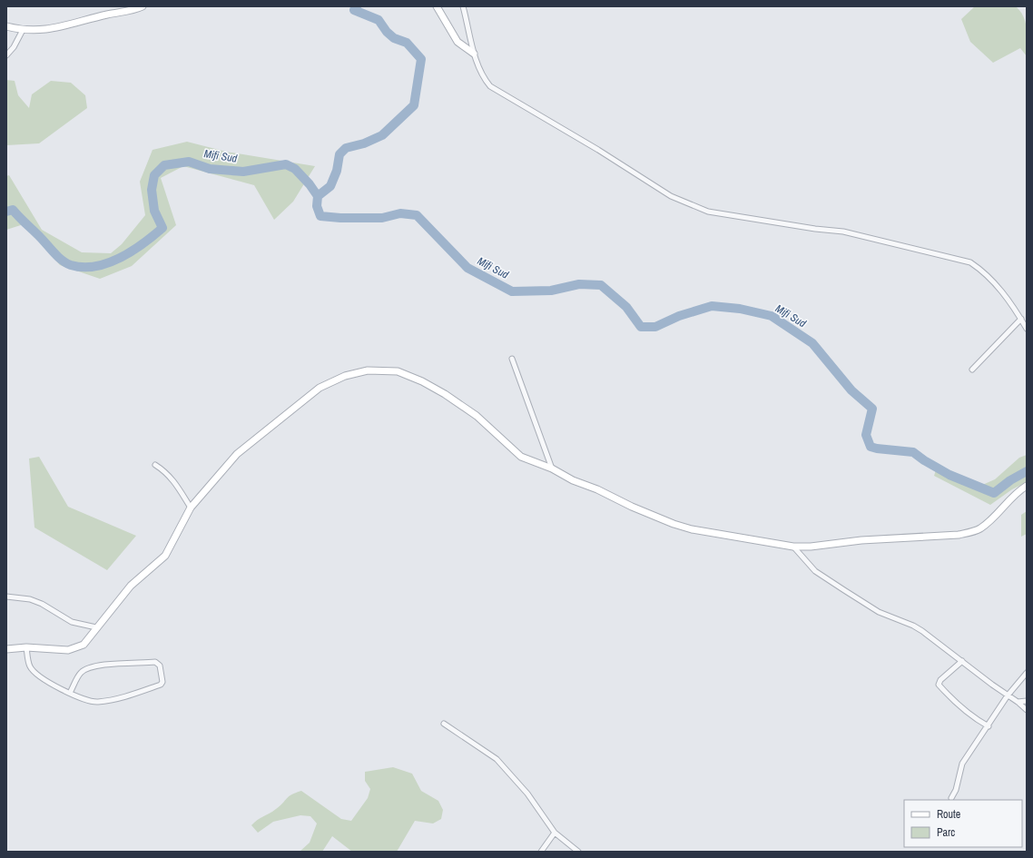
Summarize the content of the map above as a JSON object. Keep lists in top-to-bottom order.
{
  "water": ["Mifi Sud"],
  "legend": ["Route", "Parc"]
}
